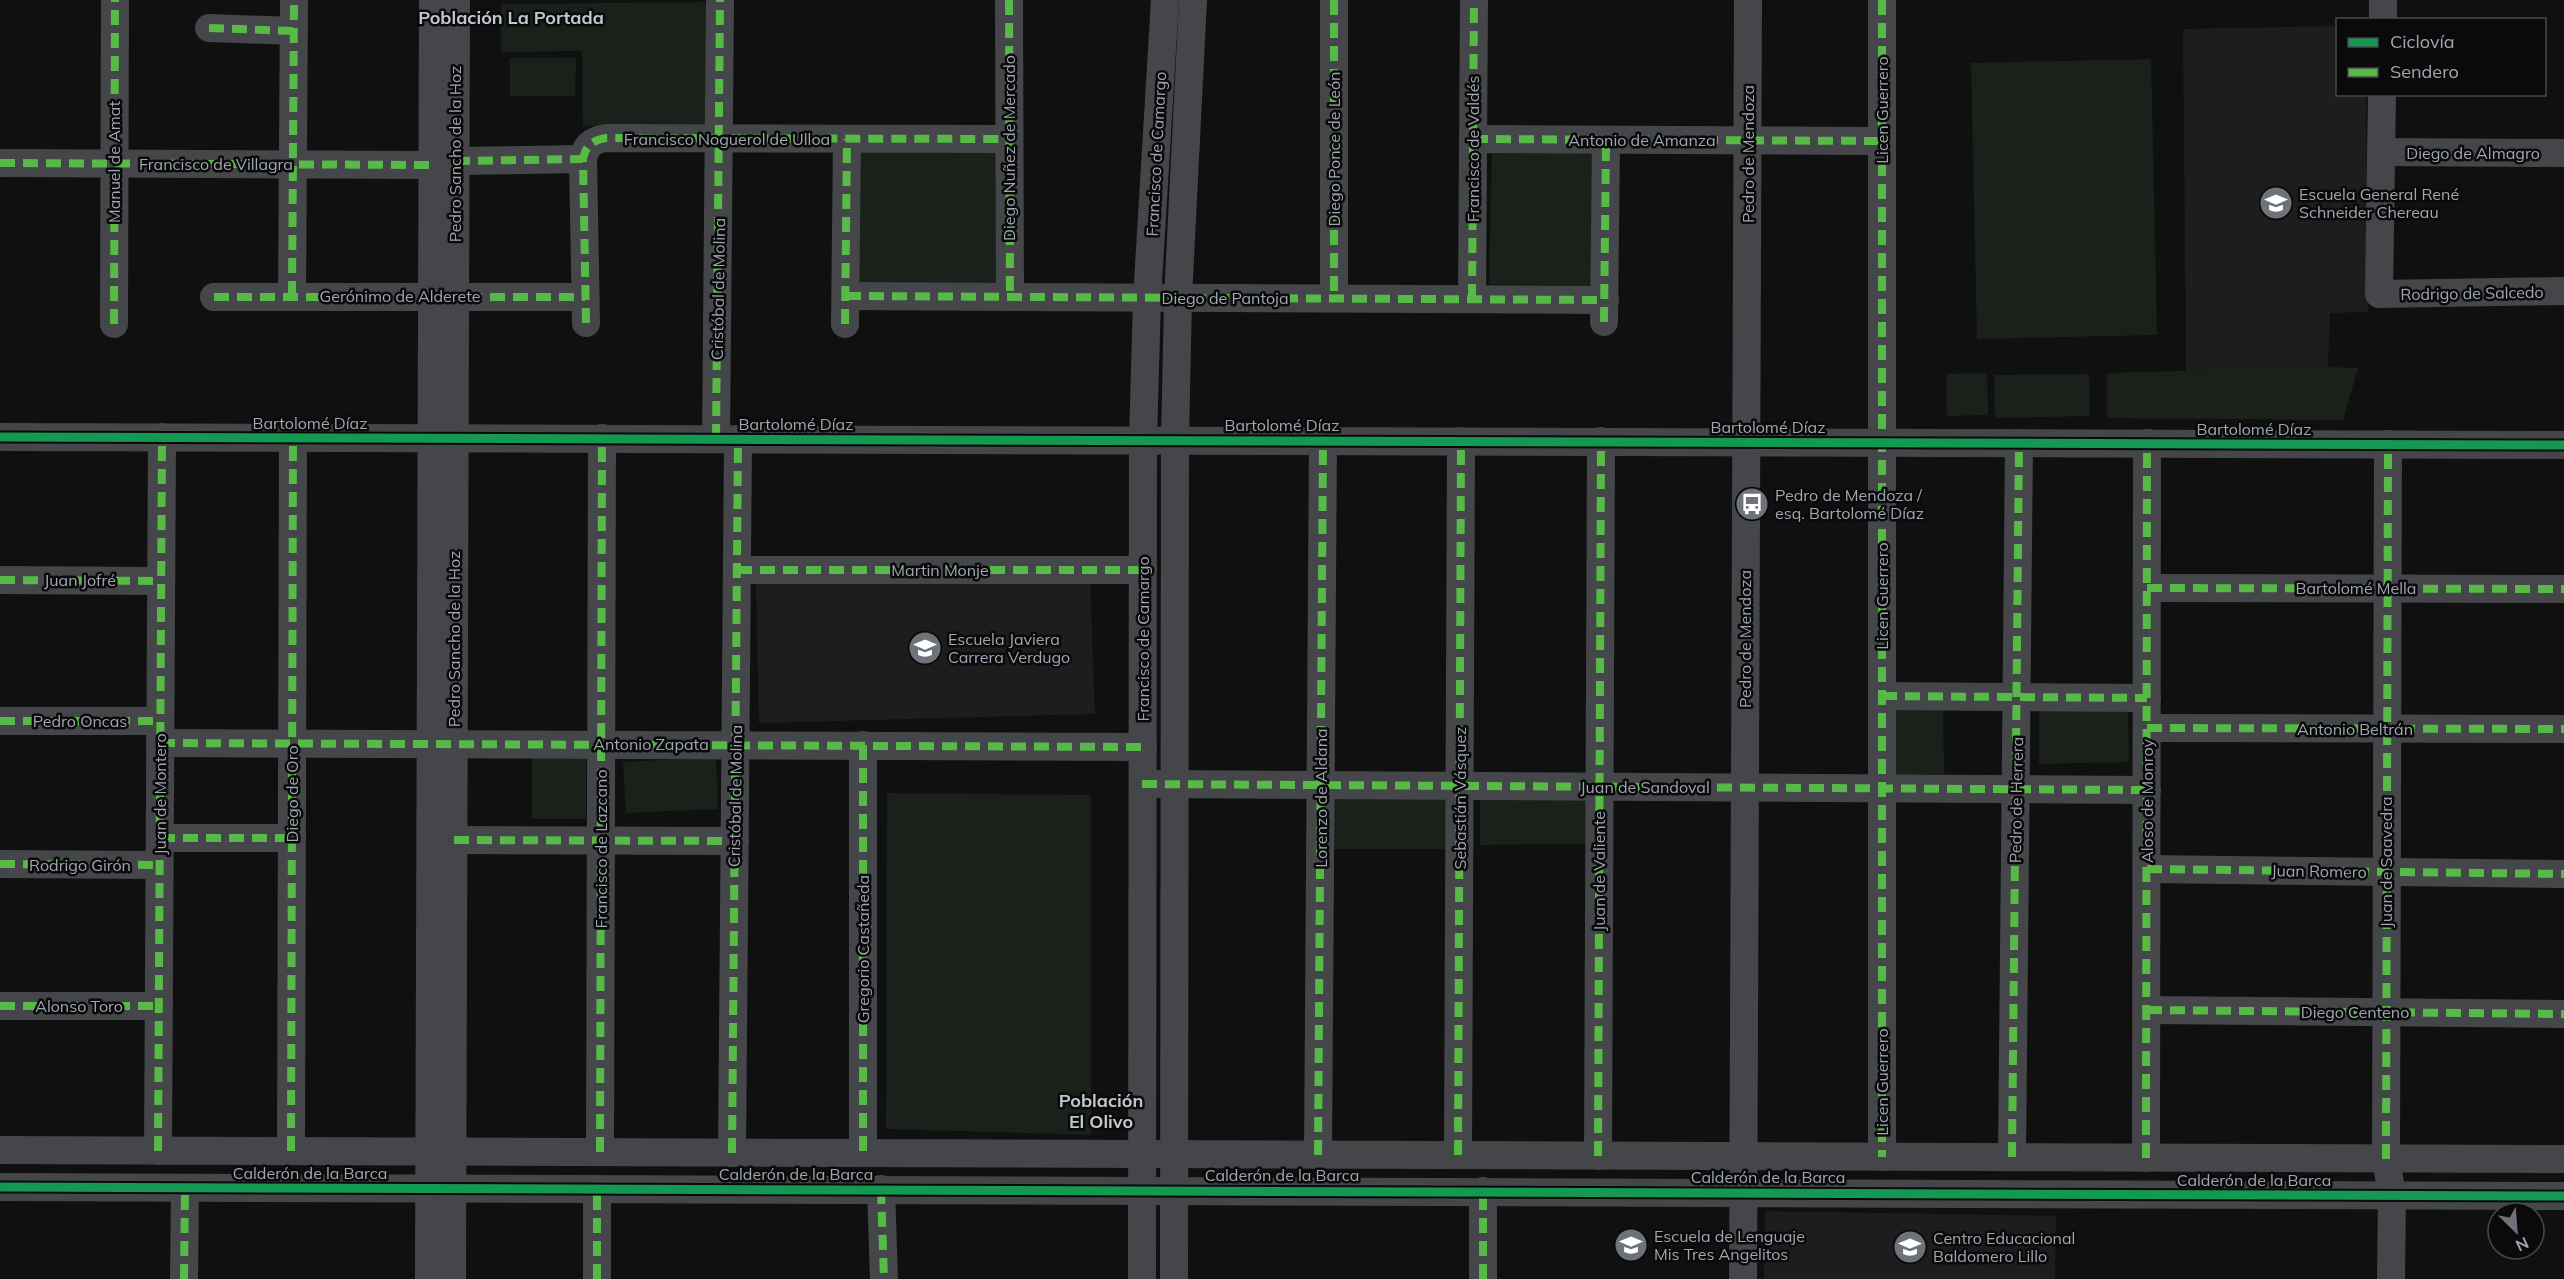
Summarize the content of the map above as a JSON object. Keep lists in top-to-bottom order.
{
  "streets": {
    "street": [
      "Licen Guerrero",
      "Francisco Noguerol de Ulloa",
      "Antonio de Amanza",
      "Diego Nuñez de Mercado",
      "Diego Ponce de León",
      "Francisco de Valdés",
      "Diego de Almagro",
      "Pedro Sancho de la Hoz",
      "Francisco de Camargo",
      "Pedro de Mendoza",
      "Manuel de Amat",
      "Francisco de Villagra",
      "Cristóbal de Molina",
      "Rodrigo de Salcedo",
      "Gerónimo de Alderete",
      "Diego de Pantoja",
      "Bartolomé Díaz",
      "Martin Monje",
      "Juan Jofré",
      "Bartolomé Mella",
      "Pedro Oncas",
      "Antonio Beltrán",
      "Antonio Zapata",
      "Juan de Sandoval",
      "Juan de Montero",
      "Diego de Oro",
      "Lorenzo de Aldana",
      "Sebastián Vásquez",
      "Pedro de Herrera",
      "Aloso de Monroy",
      "Francisco de Lazcano",
      "Juan de Saavedra",
      "Rodrigo Girón",
      "Juan de Valiente",
      "Juan Romero",
      "Gregorio Castañeda",
      "Alonso Toro",
      "Diego Centeno",
      "Calderón de la Barca"
    ]
  },
  "crossings": [
    ["Licen Guerrero", "Antonio de Amanza"],
    ["Licen Guerrero", "Bartolomé Díaz"],
    ["Licen Guerrero", "Juan de Sandoval"],
    ["Licen Guerrero", "Calderón de la Barca"],
    ["Francisco Noguerol de Ulloa", "Diego Nuñez de Mercado"],
    ["Francisco Noguerol de Ulloa", "Cristóbal de Molina"],
    ["Francisco Noguerol de Ulloa", "Gerónimo de Alderete"],
    ["Antonio de Amanza", "Francisco de Valdés"],
    ["Antonio de Amanza", "Pedro de Mendoza"],
    ["Antonio de Amanza", "Diego de Pantoja"],
    ["Diego Nuñez de Mercado", "Diego de Pantoja"],
    ["Diego Ponce de León", "Diego de Pantoja"],
    ["Francisco de Valdés", "Diego de Pantoja"],
    ["Diego de Almagro", "Rodrigo de Salcedo"],
    ["Pedro Sancho de la Hoz", "Francisco de Villagra"],
    ["Pedro Sancho de la Hoz", "Gerónimo de Alderete"],
    ["Pedro Sancho de la Hoz", "Bartolomé Díaz"],
    ["Pedro Sancho de la Hoz", "Antonio Zapata"],
    ["Pedro Sancho de la Hoz", "Calderón de la Barca"],
    ["Francisco de Camargo", "Diego de Pantoja"],
    ["Francisco de Camargo", "Bartolomé Díaz"],
    ["Francisco de Camargo", "Martin Monje"],
    ["Francisco de Camargo", "Antonio Zapata"],
    ["Francisco de Camargo", "Juan de Sandoval"],
    ["Francisco de Camargo", "Calderón de la Barca"],
    ["Pedro de Mendoza", "Bartolomé Díaz"],
    ["Pedro de Mendoza", "Juan de Sandoval"],
    ["Pedro de Mendoza", "Calderón de la Barca"],
    ["Manuel de Amat", "Francisco de Villagra"],
    ["Cristóbal de Molina", "Bartolomé Díaz"],
    ["Cristóbal de Molina", "Martin Monje"],
    ["Cristóbal de Molina", "Antonio Zapata"],
    ["Cristóbal de Molina", "Calderón de la Barca"],
    ["Bartolomé Díaz", "Juan de Montero"],
    ["Bartolomé Díaz", "Diego de Oro"],
    ["Bartolomé Díaz", "Lorenzo de Aldana"],
    ["Bartolomé Díaz", "Sebastián Vásquez"],
    ["Bartolomé Díaz", "Pedro de Herrera"],
    ["Bartolomé Díaz", "Aloso de Monroy"],
    ["Bartolomé Díaz", "Francisco de Lazcano"],
    ["Bartolomé Díaz", "Juan de Saavedra"],
    ["Bartolomé Díaz", "Juan de Valiente"],
    ["Juan Jofré", "Juan de Montero"],
    ["Bartolomé Mella", "Aloso de Monroy"],
    ["Bartolomé Mella", "Juan de Saavedra"],
    ["Pedro Oncas", "Antonio Zapata"],
    ["Pedro Oncas", "Juan de Montero"],
    ["Antonio Beltrán", "Aloso de Monroy"],
    ["Antonio Beltrán", "Juan de Saavedra"],
    ["Antonio Zapata", "Juan de Montero"],
    ["Antonio Zapata", "Diego de Oro"],
    ["Antonio Zapata", "Francisco de Lazcano"],
    ["Antonio Zapata", "Gregorio Castañeda"],
    ["Juan de Sandoval", "Lorenzo de Aldana"],
    ["Juan de Sandoval", "Sebastián Vásquez"],
    ["Juan de Sandoval", "Pedro de Herrera"],
    ["Juan de Sandoval", "Aloso de Monroy"],
    ["Juan de Sandoval", "Juan de Valiente"],
    ["Juan de Montero", "Rodrigo Girón"],
    ["Juan de Montero", "Alonso Toro"],
    ["Juan de Montero", "Calderón de la Barca"],
    ["Diego de Oro", "Rodrigo Girón"],
    ["Diego de Oro", "Calderón de la Barca"],
    ["Lorenzo de Aldana", "Calderón de la Barca"],
    ["Sebastián Vásquez", "Calderón de la Barca"],
    ["Pedro de Herrera", "Calderón de la Barca"],
    ["Aloso de Monroy", "Juan Romero"],
    ["Aloso de Monroy", "Diego Centeno"],
    ["Aloso de Monroy", "Calderón de la Barca"],
    ["Francisco de Lazcano", "Calderón de la Barca"],
    ["Juan de Saavedra", "Juan Romero"],
    ["Juan de Saavedra", "Diego Centeno"],
    ["Juan de Saavedra", "Calderón de la Barca"],
    ["Juan de Valiente", "Calderón de la Barca"],
    ["Gregorio Castañeda", "Calderón de la Barca"]
  ],
  "districts": ["Población La Portada", "Población El Olivo"],
  "places": {
    "school or university": [
      "Escuela General René Schneider Chereau",
      "Escuela Javiera Carrera Verdugo",
      "Escuela de Lenguaje Mis Tres Angelitos",
      "Centro Educacional Baldomero Lillo"
    ],
    "bus stop": ["Pedro de Mendoza / esq. Bartolomé Díaz"]
  },
  "legend": ["Ciclovía", "Sendero"],
  "north": "bottom right"
}
